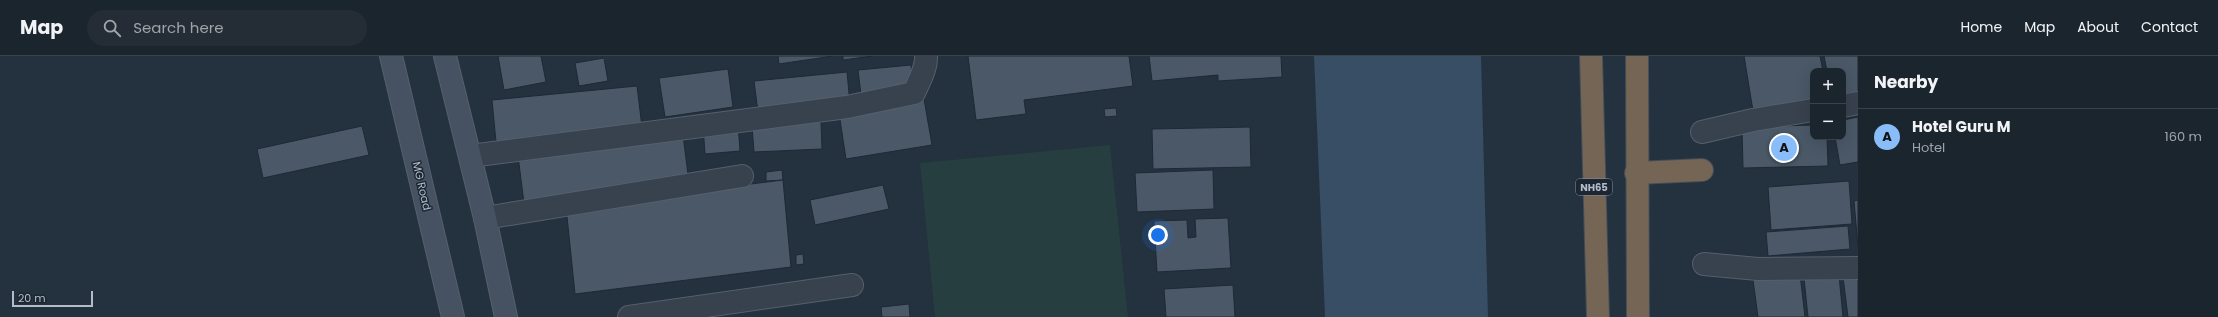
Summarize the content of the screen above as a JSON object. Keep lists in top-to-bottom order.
{
  "streets": {
    "highway": ["NH65"],
    "main road": ["MG Road"]
  },
  "scale_bar": "20 m",
  "page": {
    "header": "Map",
    "search": "Search here",
    "nav": [
      "Home",
      "Map",
      "About",
      "Contact"
    ],
    "heading": "Nearby",
    "map_buttons": ["+", "−"],
    "list": [
      {
        "mark": "A",
        "name": "Hotel Guru M",
        "note": "Hotel",
        "value": "160 m"
      }
    ],
    "pins": "A",
    "scale": "20 m"
  }
}
